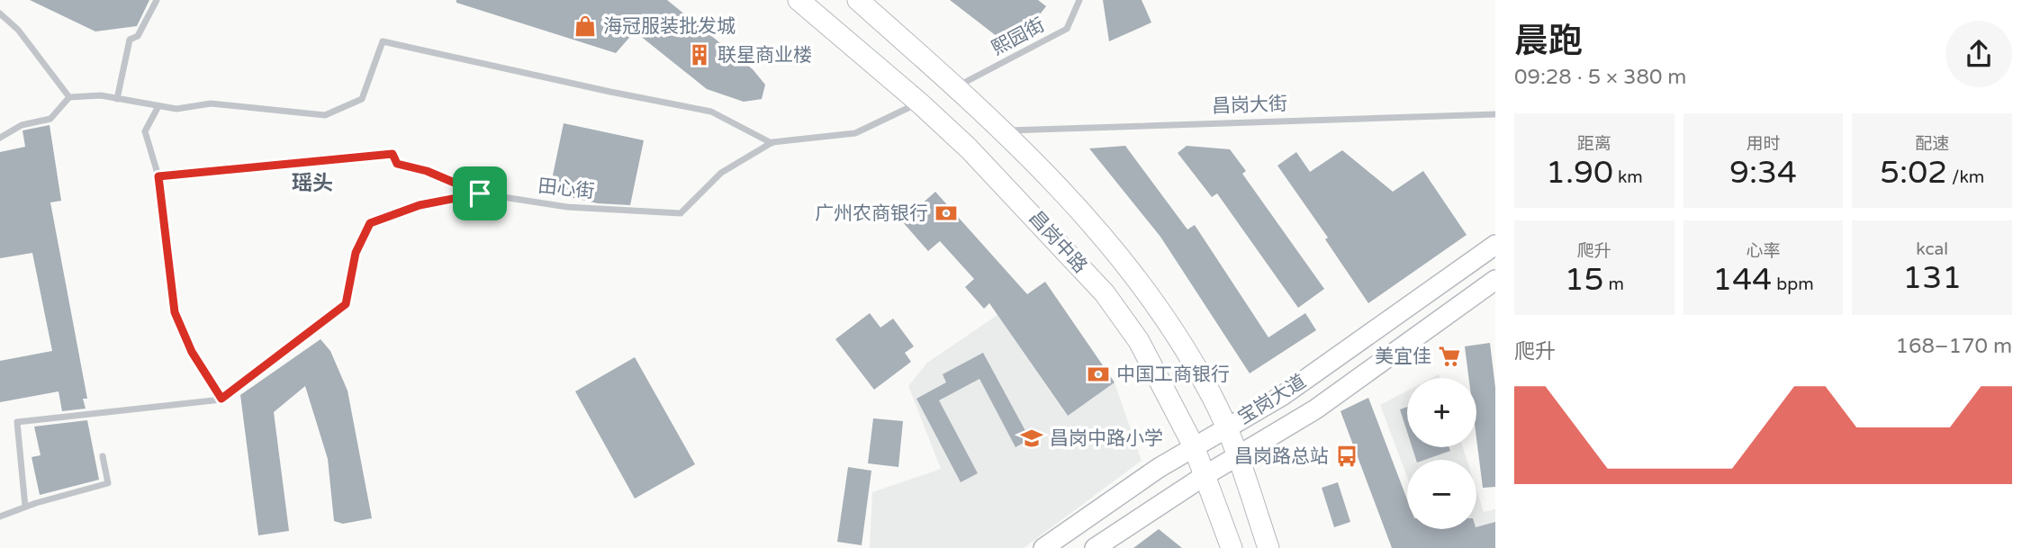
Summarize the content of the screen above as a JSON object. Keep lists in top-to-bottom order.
{
  "streets": {
    "main road": ["昌岗中路", "宝岗大道"],
    "lane": ["熙园街", "昌岗大街", "田心街"]
  },
  "crossings": [
    ["熙园街", "昌岗中路"],
    ["昌岗大街", "昌岗中路"],
    ["田心街", "昌岗中路"],
    ["昌岗中路", "宝岗大道"]
  ],
  "districts": ["瑶头"],
  "places": {
    "shop": ["海冠服装批发城"],
    "building": ["联星商业楼"],
    "bank": ["广州农商银行", "中国工商银行"],
    "supermarket": ["美宜佳"],
    "school or university": ["昌岗中路小学"],
    "bus stop": ["昌岗路总站"]
  },
  "page": {
    "heading": ["晨跑", "09:28 · 5 × 380 m"],
    "stats": [
      ["距离", "1.90 km"],
      ["用时", "9:34"],
      ["配速", "5:02 /km"],
      ["爬升", "15 m"],
      ["心率", "144 bpm"],
      ["kcal", "131"]
    ],
    "chart": ["爬升", "168–170 m"],
    "map_buttons": ["+", "−"]
  }
}
